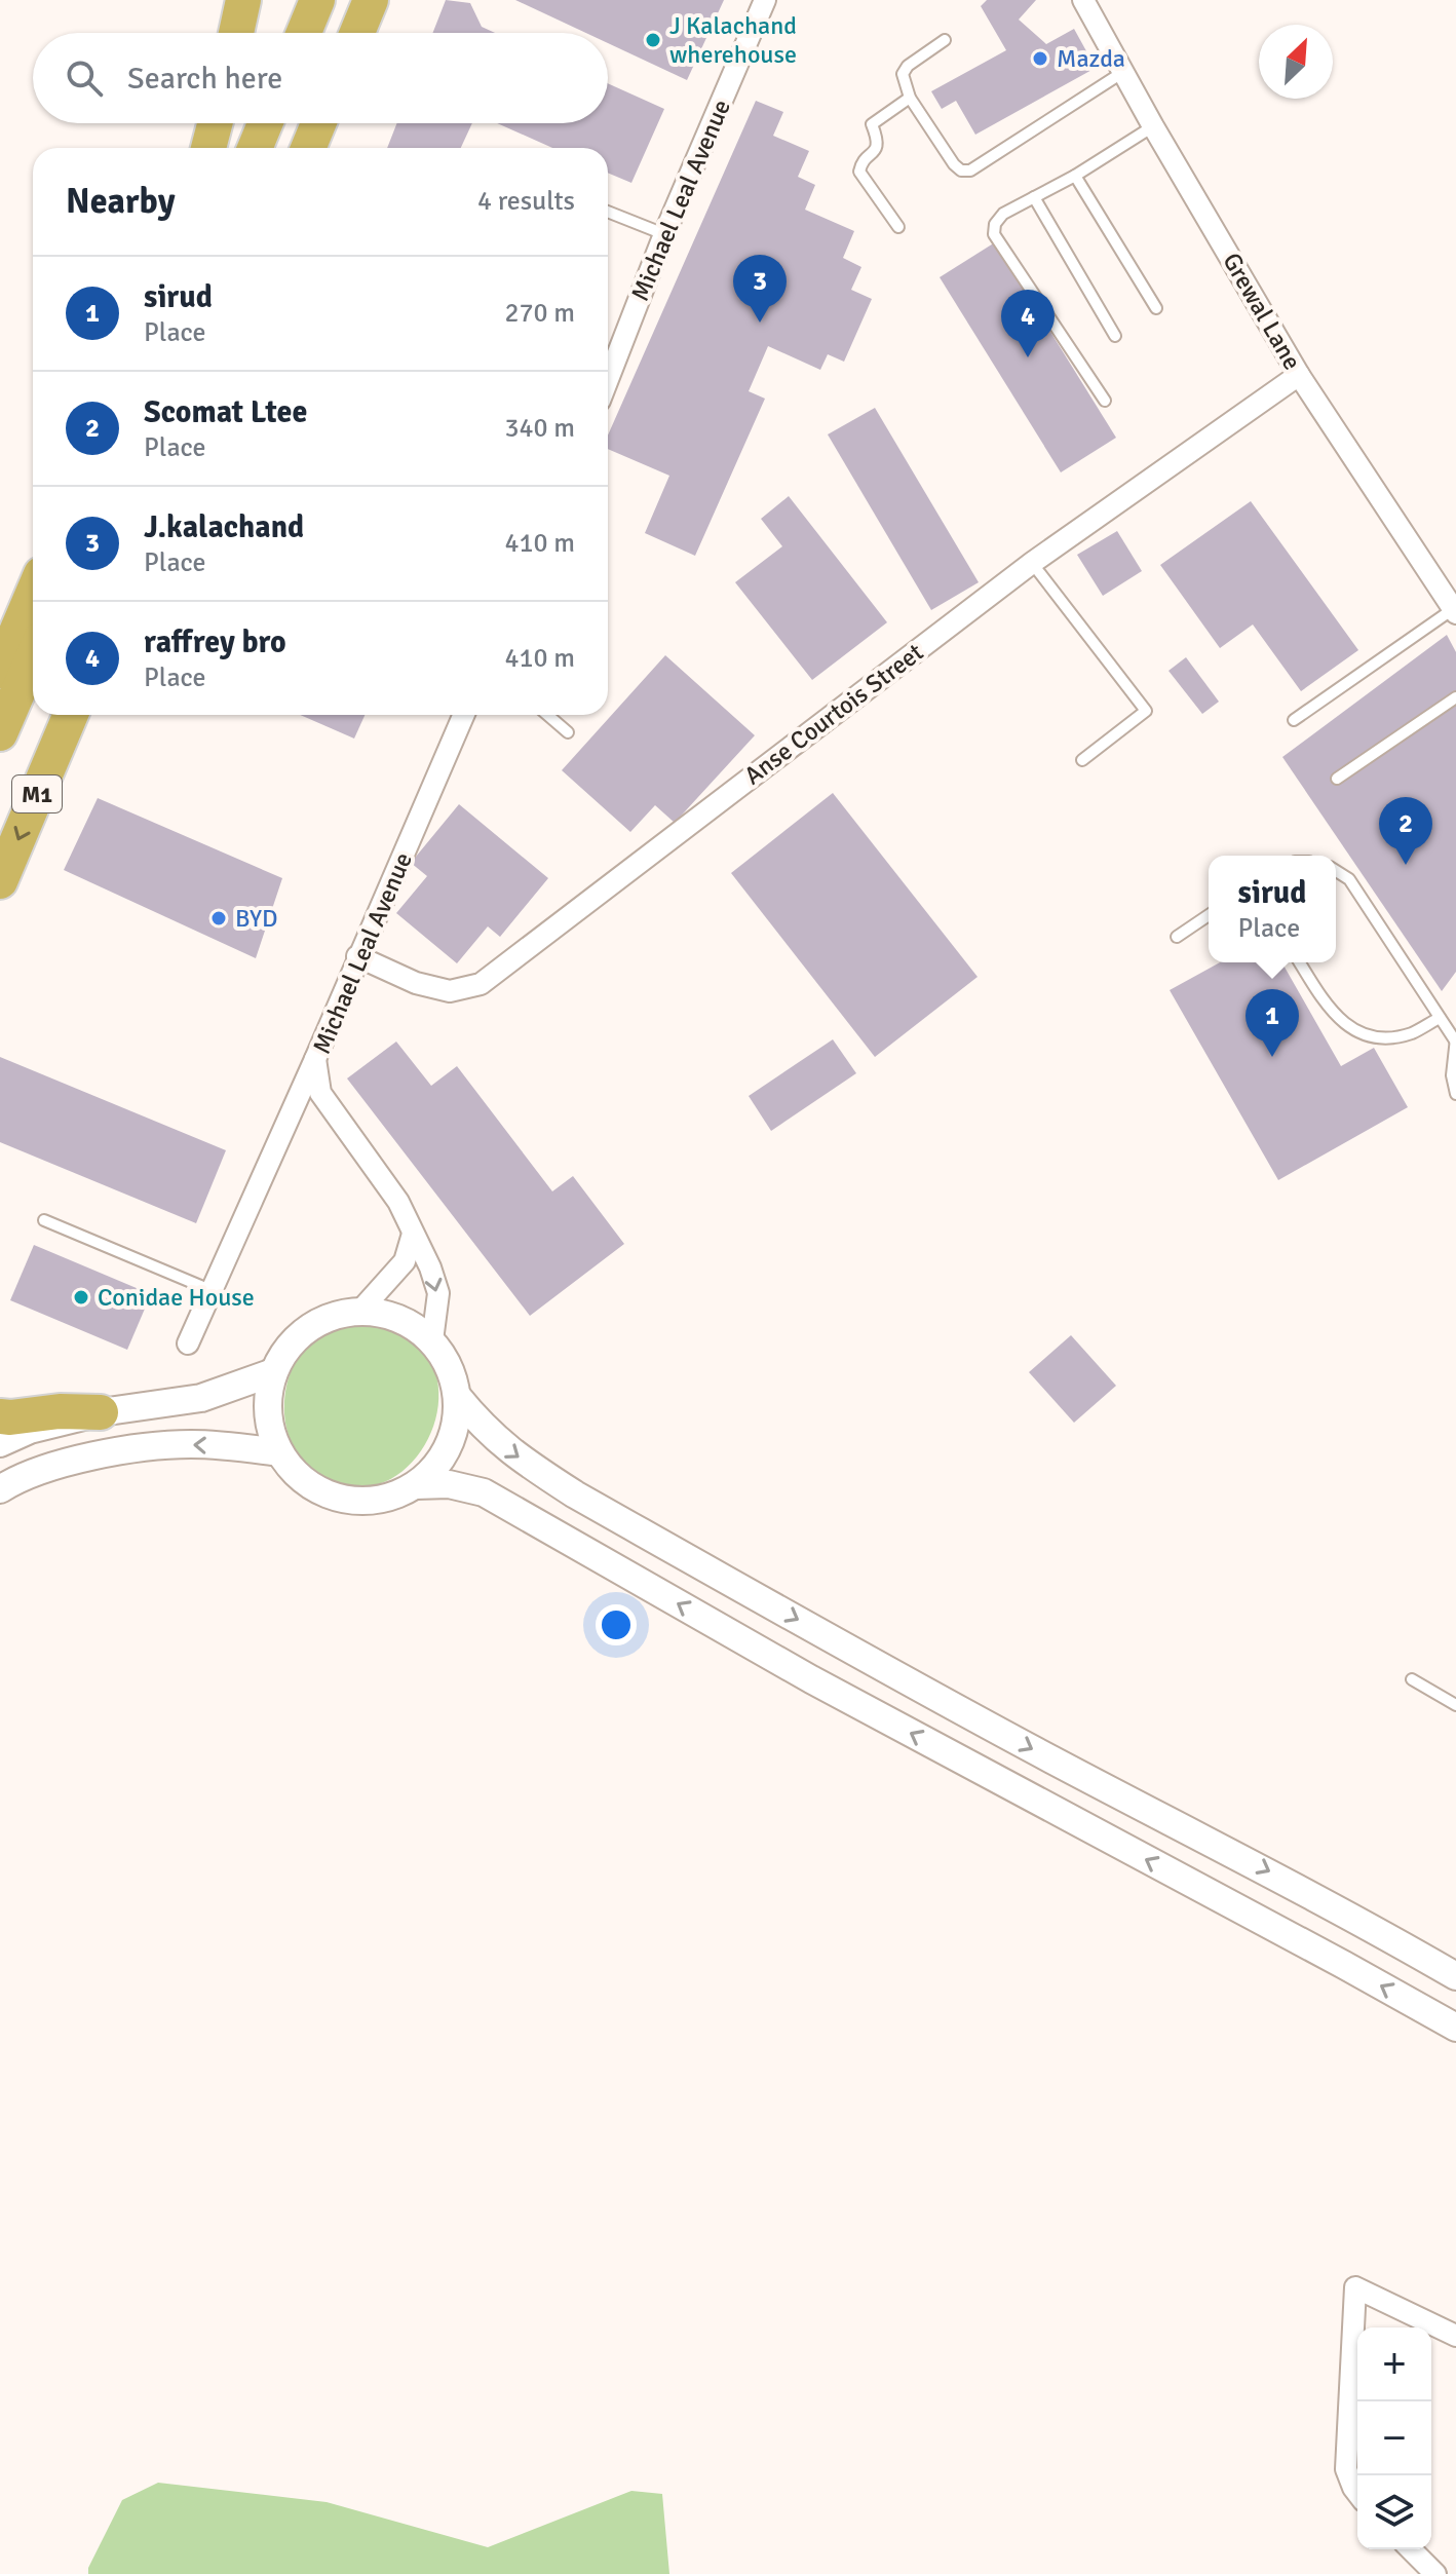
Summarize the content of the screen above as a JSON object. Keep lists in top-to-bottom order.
{
  "streets": {
    "highway": ["M1"],
    "street": ["Michael Leal Avenue", "Grewal Lane", "Anse Courtois Street"]
  },
  "crossings": [
    ["Michael Leal Avenue", "Anse Courtois Street"],
    ["Grewal Lane", "Anse Courtois Street"]
  ],
  "places": [
    "J Kalachand wherehouse",
    "Mazda",
    "BYD",
    "Conidae House"
  ],
  "north": "top right",
  "page": {
    "search": "Search here",
    "heading": ["Nearby", "4 results"],
    "pins": [
      "3",
      "4",
      "2",
      "1"
    ],
    "list": [
      {
        "mark": "1",
        "name": "sirud",
        "note": "Place",
        "value": "270 m"
      },
      {
        "mark": "2",
        "name": "Scomat Ltee",
        "note": "Place",
        "value": "340 m"
      },
      {
        "mark": "3",
        "name": "J.kalachand",
        "note": "Place",
        "value": "410 m"
      },
      {
        "mark": "4",
        "name": "raffrey bro",
        "note": "Place",
        "value": "410 m"
      }
    ],
    "popup": ["sirud", "Place"],
    "map_buttons": ["+", "−"]
  }
}
